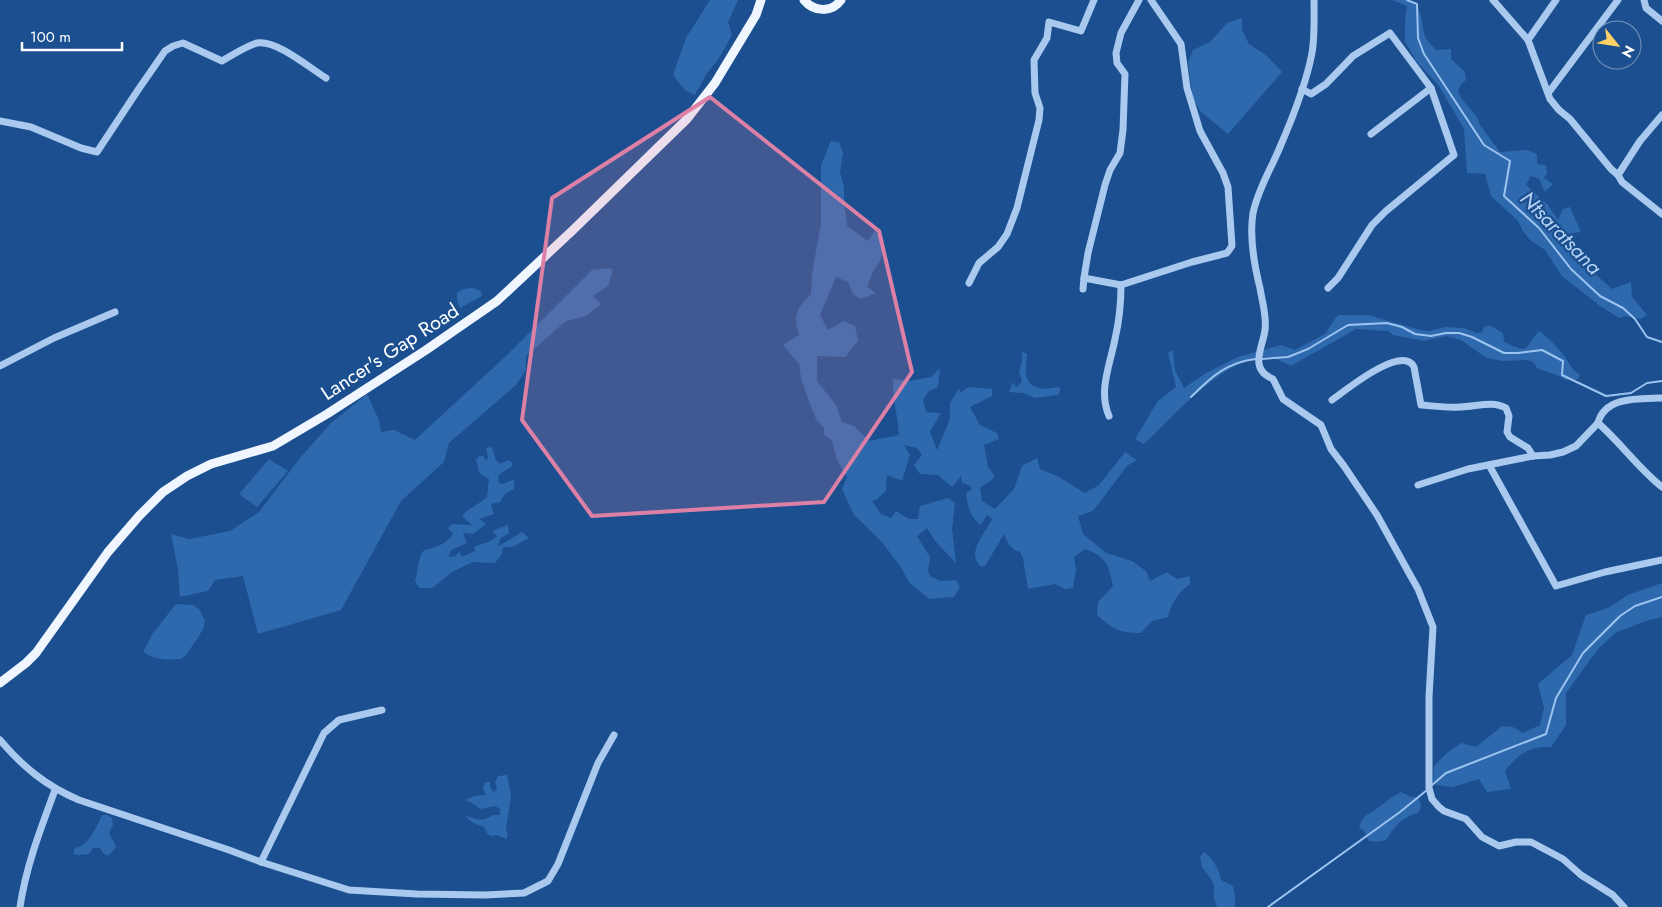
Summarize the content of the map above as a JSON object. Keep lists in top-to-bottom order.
{
  "streets": {
    "main road": ["Lancer's Gap Road"]
  },
  "water": ["Ntsaratsana"],
  "scale_bar": "100 m",
  "north": "bottom right"
}
